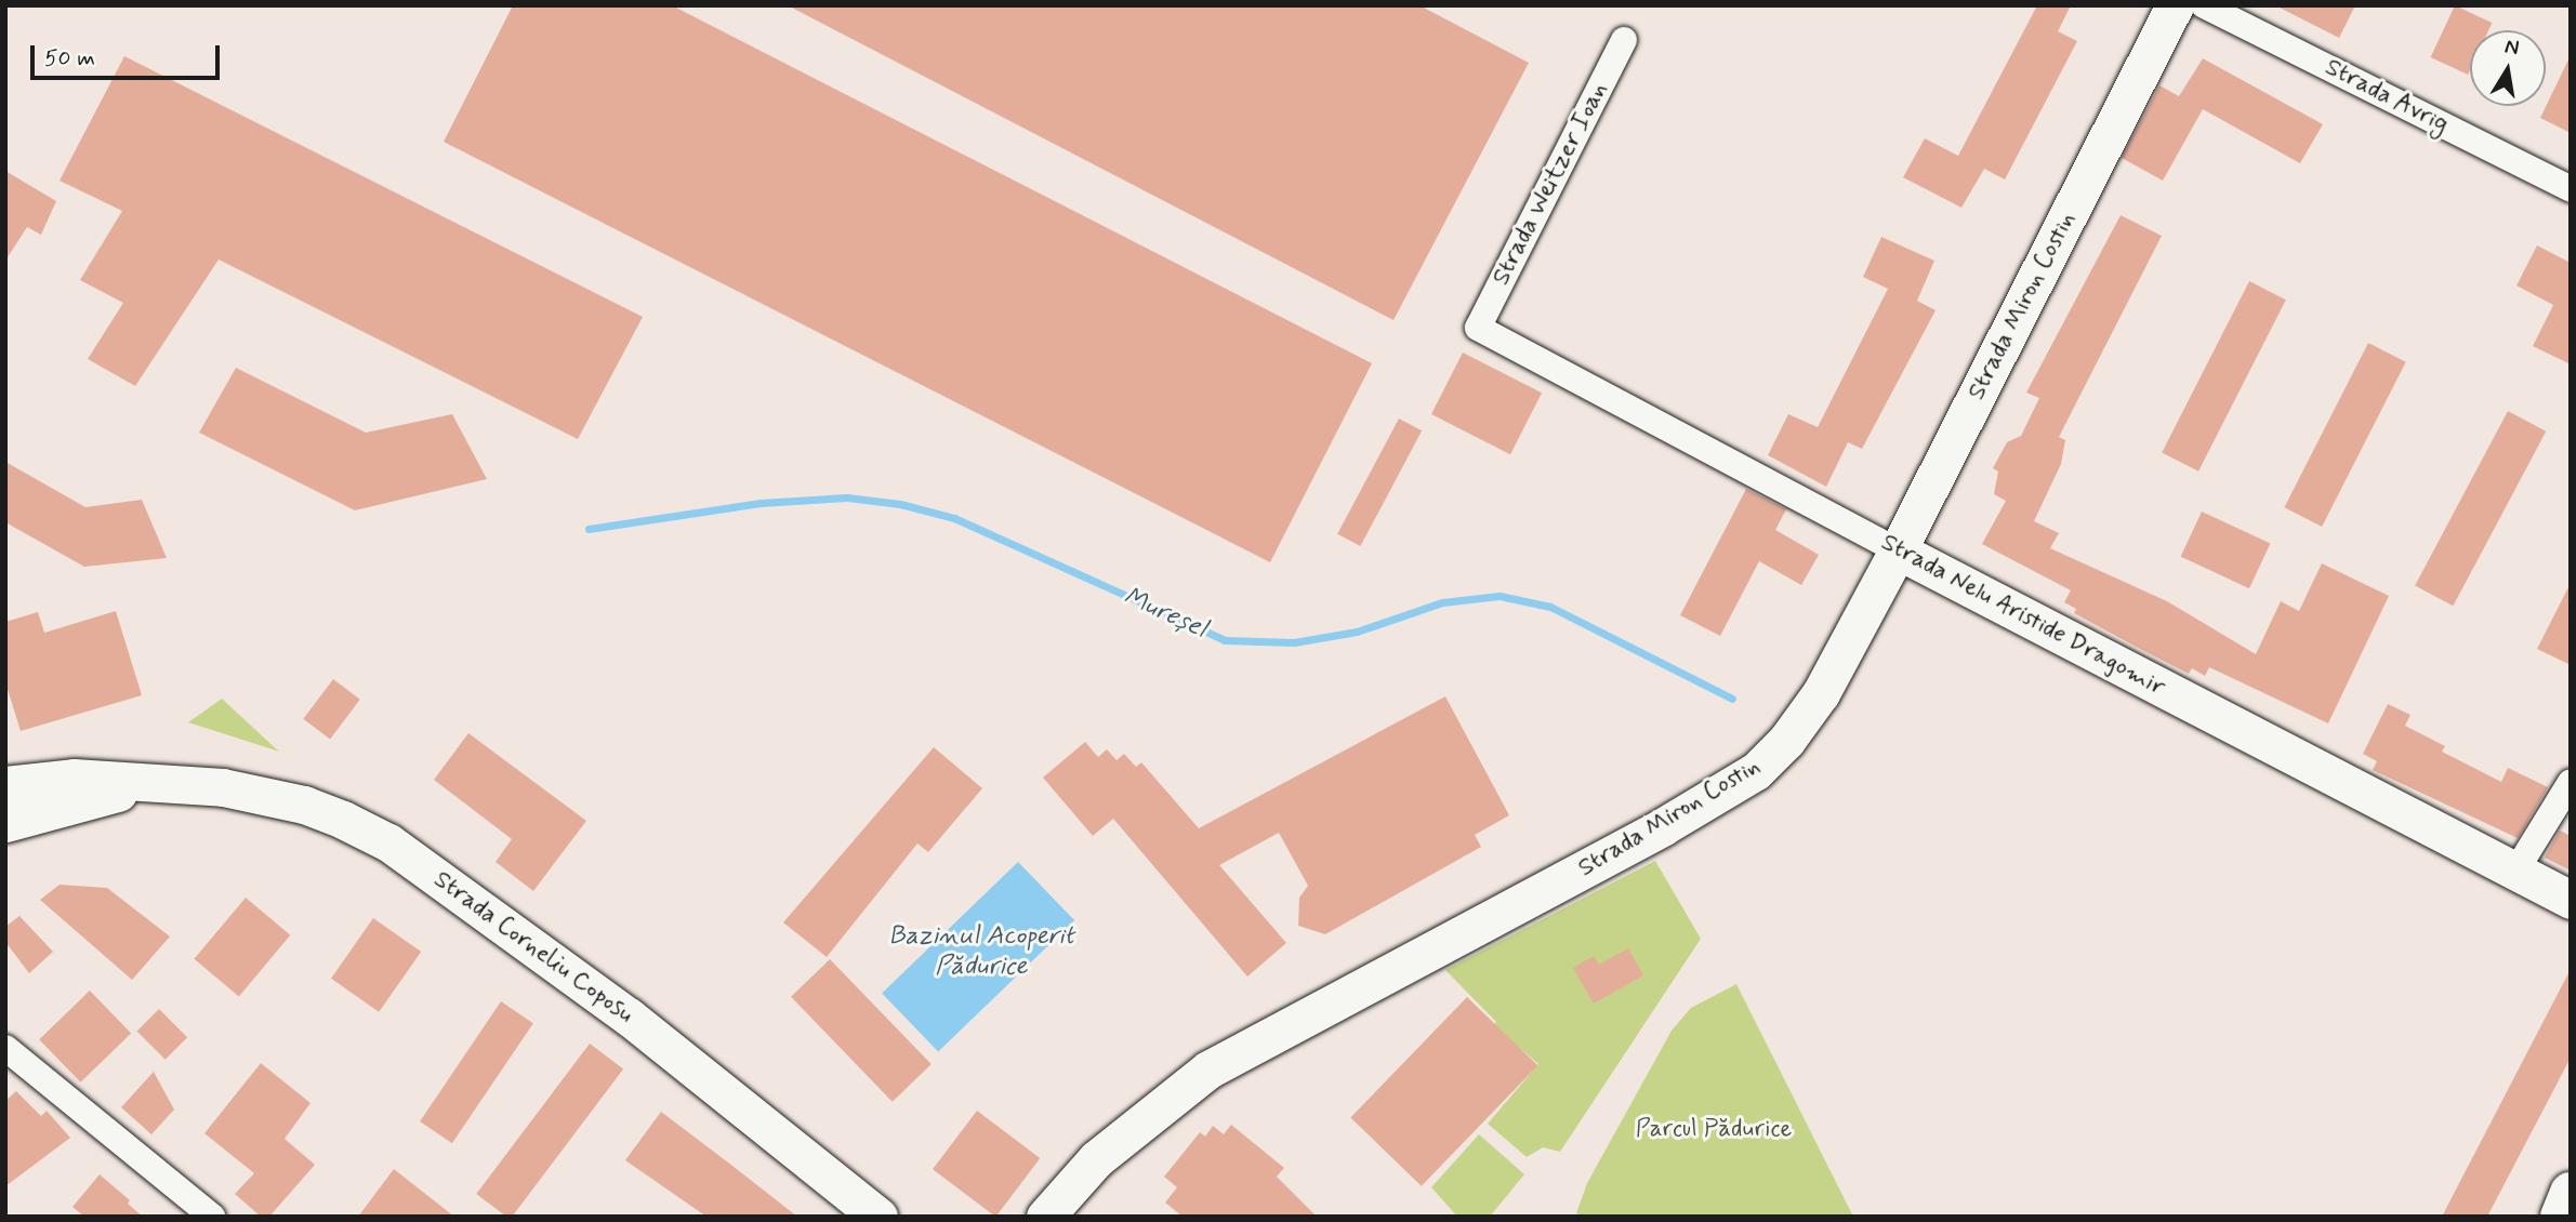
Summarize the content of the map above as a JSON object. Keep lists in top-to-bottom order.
{
  "streets": {
    "main road": ["Strada Miron Costin", "Strada Nelu Aristide Dragomir", "Strada Corneliu Coposu"],
    "street": ["Strada Avrig", "Strada Weitzer Ioan"]
  },
  "crossings": [
    ["Strada Weitzer Ioan", "Strada Nelu Aristide Dragomir"],
    ["Strada Miron Costin", "Strada Nelu Aristide Dragomir"]
  ],
  "water": ["Mureșel", "Bazinul Acoperit Pădurice"],
  "parks": ["Parcul Pădurice"],
  "scale_bar": "50 m",
  "north": "top"
}
